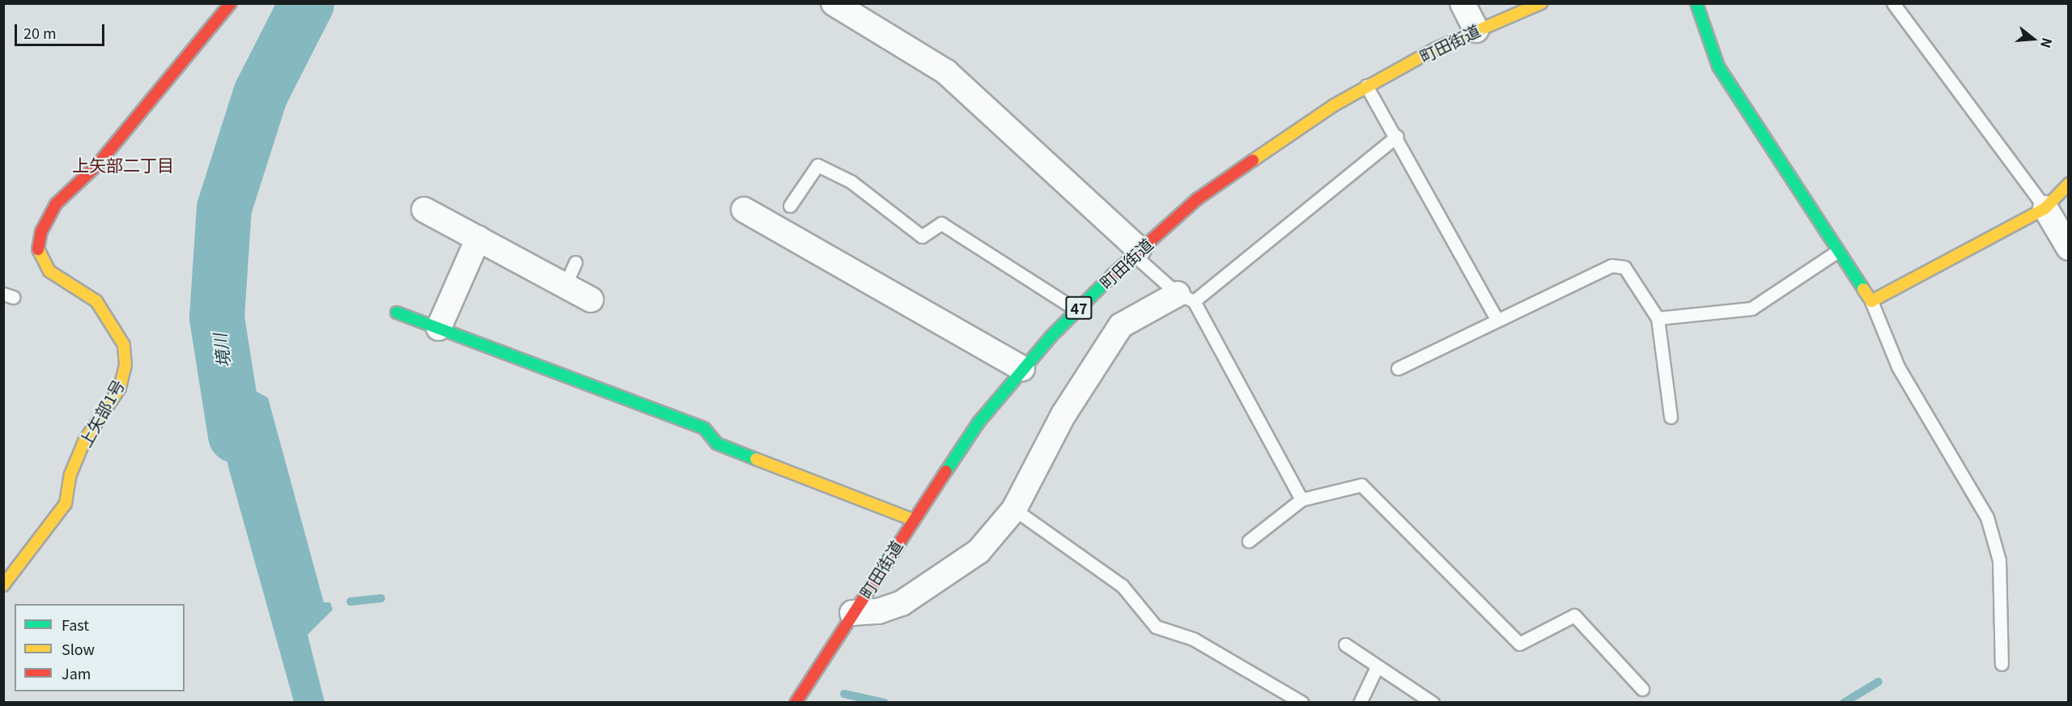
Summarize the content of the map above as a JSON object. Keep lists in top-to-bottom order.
{
  "streets": {
    "street": ["町田街道", "47", "上矢部1号"]
  },
  "districts": ["上矢部二丁目"],
  "water": ["境川"],
  "legend": ["Fast", "Slow", "Jam"],
  "scale_bar": "20 m",
  "north": "right"
}
